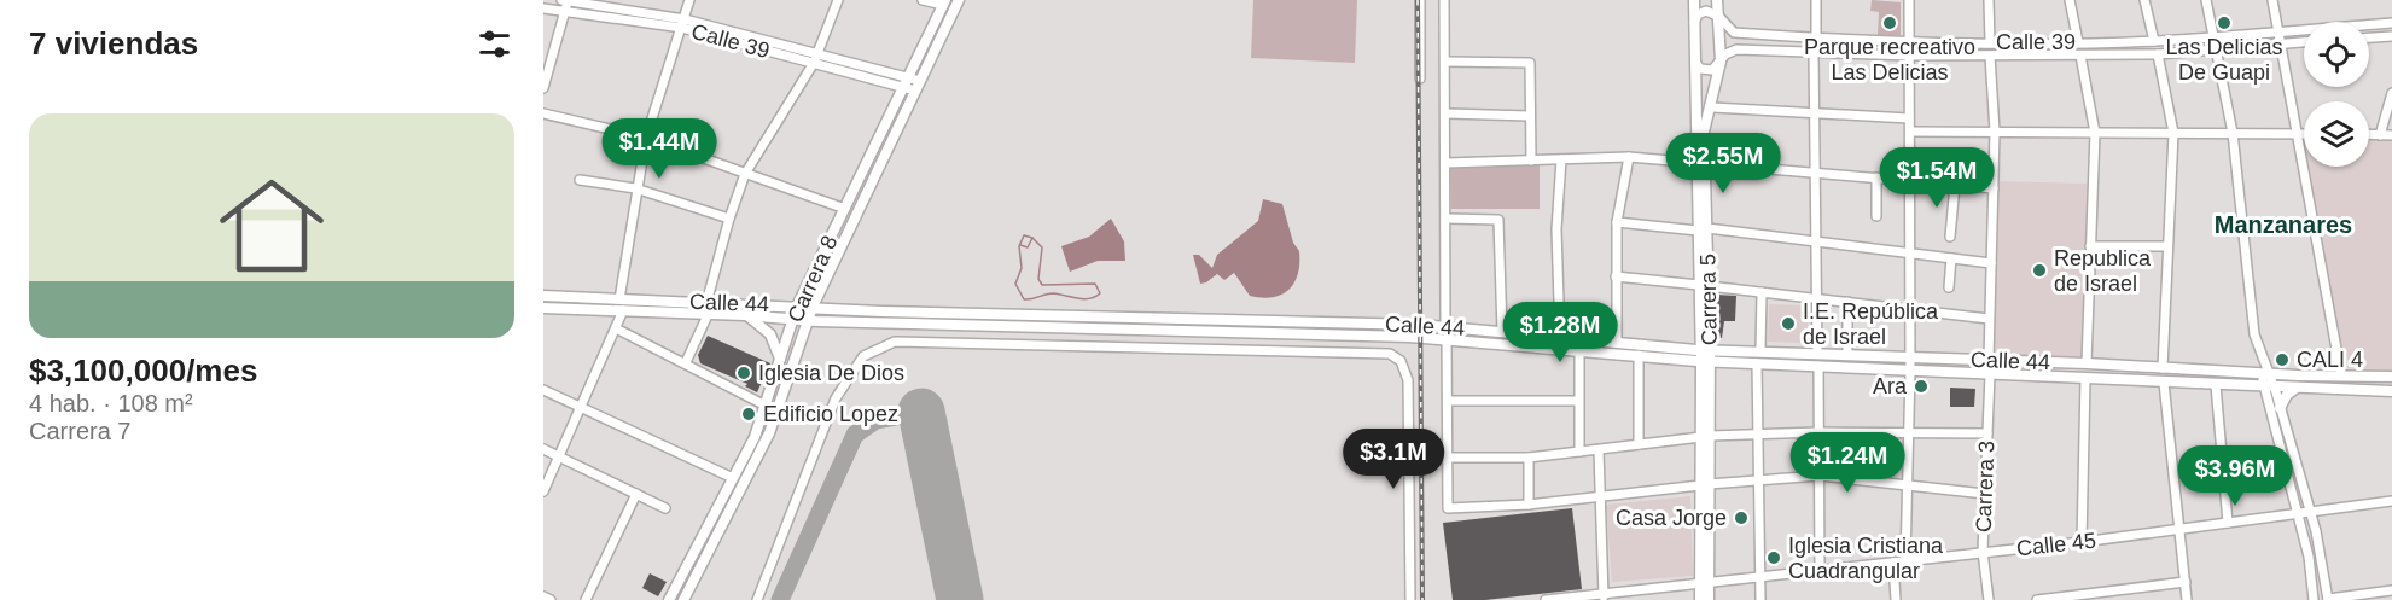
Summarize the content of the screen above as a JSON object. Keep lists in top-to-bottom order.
{
  "streets": {
    "main road": ["Carrera 8", "Carrera 5", "Calle 44"],
    "street": ["Calle 39", "Carrera 3", "Calle 45"]
  },
  "crossings": [
    ["Calle 39", "Carrera 8"],
    ["Calle 39", "Carrera 5"],
    ["Carrera 8", "Calle 44"],
    ["Carrera 5", "Calle 44"],
    ["Carrera 5", "Calle 45"],
    ["Calle 44", "Carrera 3"],
    ["Carrera 3", "Calle 45"]
  ],
  "districts": ["Manzanares"],
  "places": [
    "Parque recreativo Las Delicias",
    "Las Delicias De Guapi",
    "Republica de Israel",
    "I.E. República de Israel",
    "CALI 4",
    "Iglesia De Dios",
    "Ara",
    "Edificio Lopez",
    "Casa Jorge",
    "Iglesia Cristiana Cuadrangular"
  ],
  "page": {
    "heading": "7 viviendas",
    "list": [
      {
        "name": "$3,100,000/mes",
        "note": "4 hab. · 108 m² · Carrera 7"
      }
    ],
    "price": [
      "$1.44M",
      "$2.55M",
      "$1.54M",
      "$1.28M",
      "$3.1M",
      "$1.24M",
      "$3.96M"
    ]
  }
}
